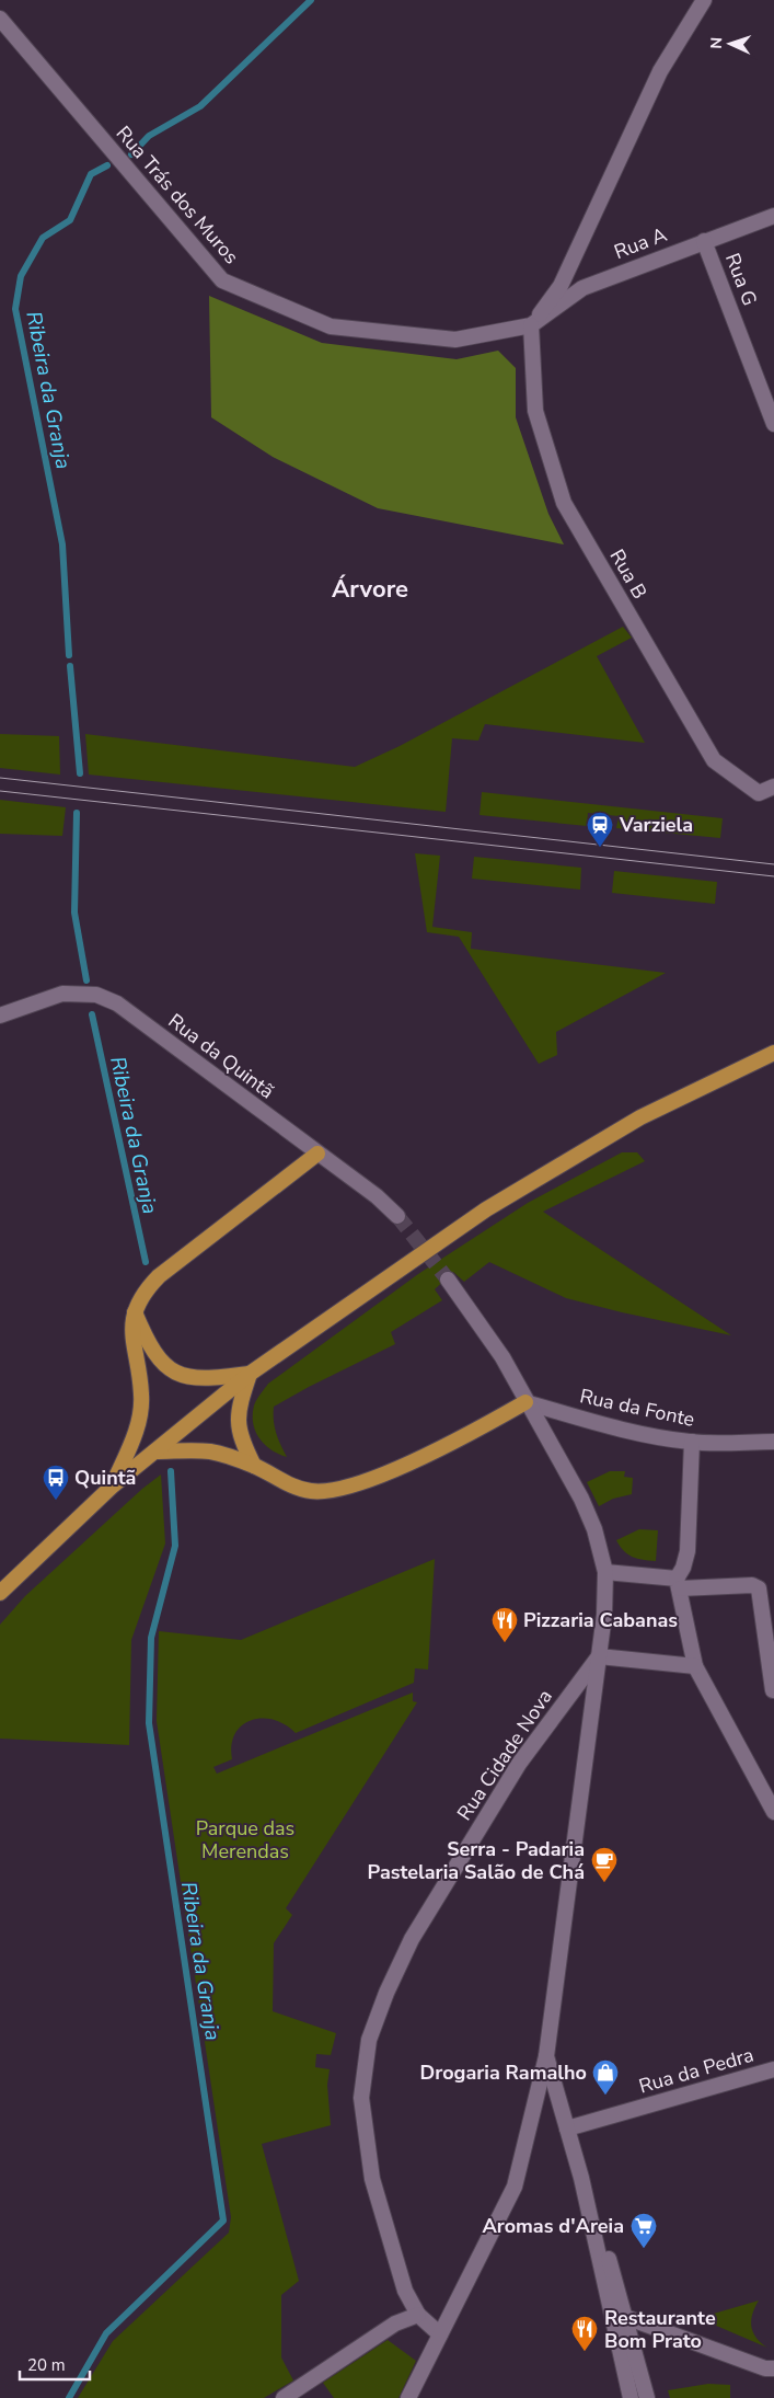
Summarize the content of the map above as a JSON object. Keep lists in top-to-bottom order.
{
  "streets": {
    "street": [
      "Rua Trás dos Muros",
      "Rua A",
      "Rua G",
      "Rua B",
      "Rua da Quintã",
      "Rua da Fonte",
      "Rua Cidade Nova",
      "Rua da Pedra"
    ]
  },
  "crossings": [
    ["Rua Trás dos Muros", "Rua A"],
    ["Rua Trás dos Muros", "Rua B"],
    ["Rua A", "Rua G"],
    ["Rua A", "Rua B"]
  ],
  "districts": ["Árvore"],
  "water": ["Ribeira da Granja"],
  "parks": ["Parque das Merendas"],
  "places": {
    "station": ["Varziela"],
    "bus stop": ["Quintã"],
    "restaurant": ["Pizzaria Cabanas", "Restaurante Bom Prato"],
    "cafe": ["Serra - Padaria Pastelaria Salão de Chá"],
    "shop": ["Drogaria Ramalho"],
    "supermarket": ["Aromas d'Areia"]
  },
  "scale_bar": "20 m",
  "north": "left"
}
